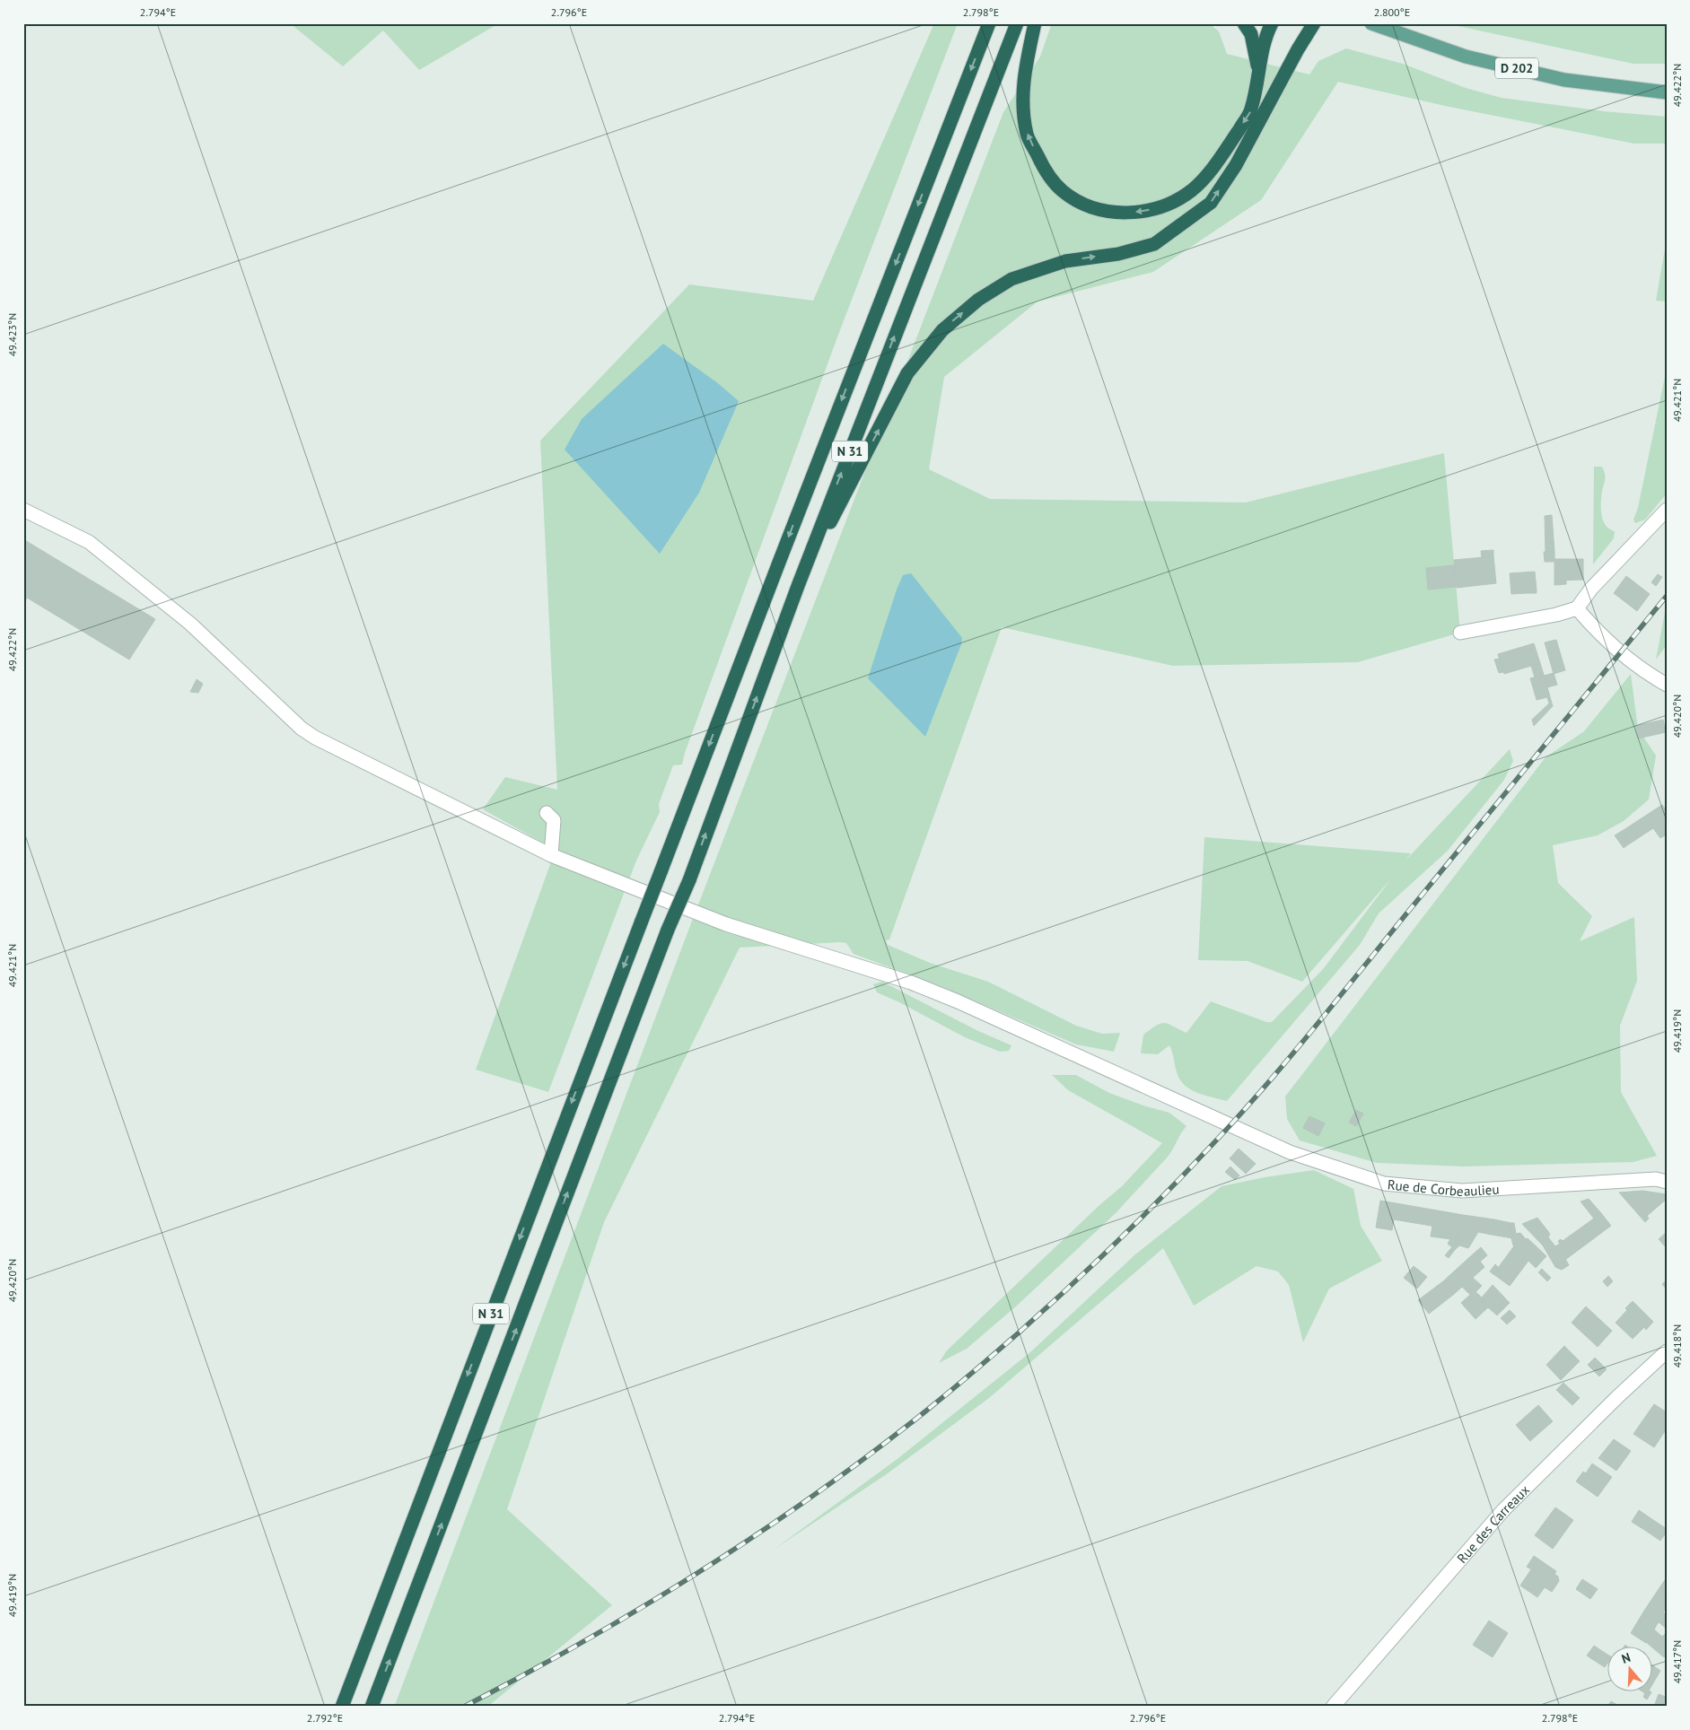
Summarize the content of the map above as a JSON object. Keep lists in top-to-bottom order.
{
  "streets": {
    "highway": ["N 31"],
    "main road": ["D 202"],
    "street": ["Rue de Corbeaulieu", "Rue des Carreaux"]
  },
  "north": "top",
  "coordinates": [
    "2.794°E",
    "2.796°E",
    "2.798°E",
    "2.800°E",
    "49.422°N",
    "49.423°N",
    "49.421°N",
    "49.420°N",
    "49.419°N",
    "49.418°N",
    "49.417°N",
    "2.792°E"
  ]
}
